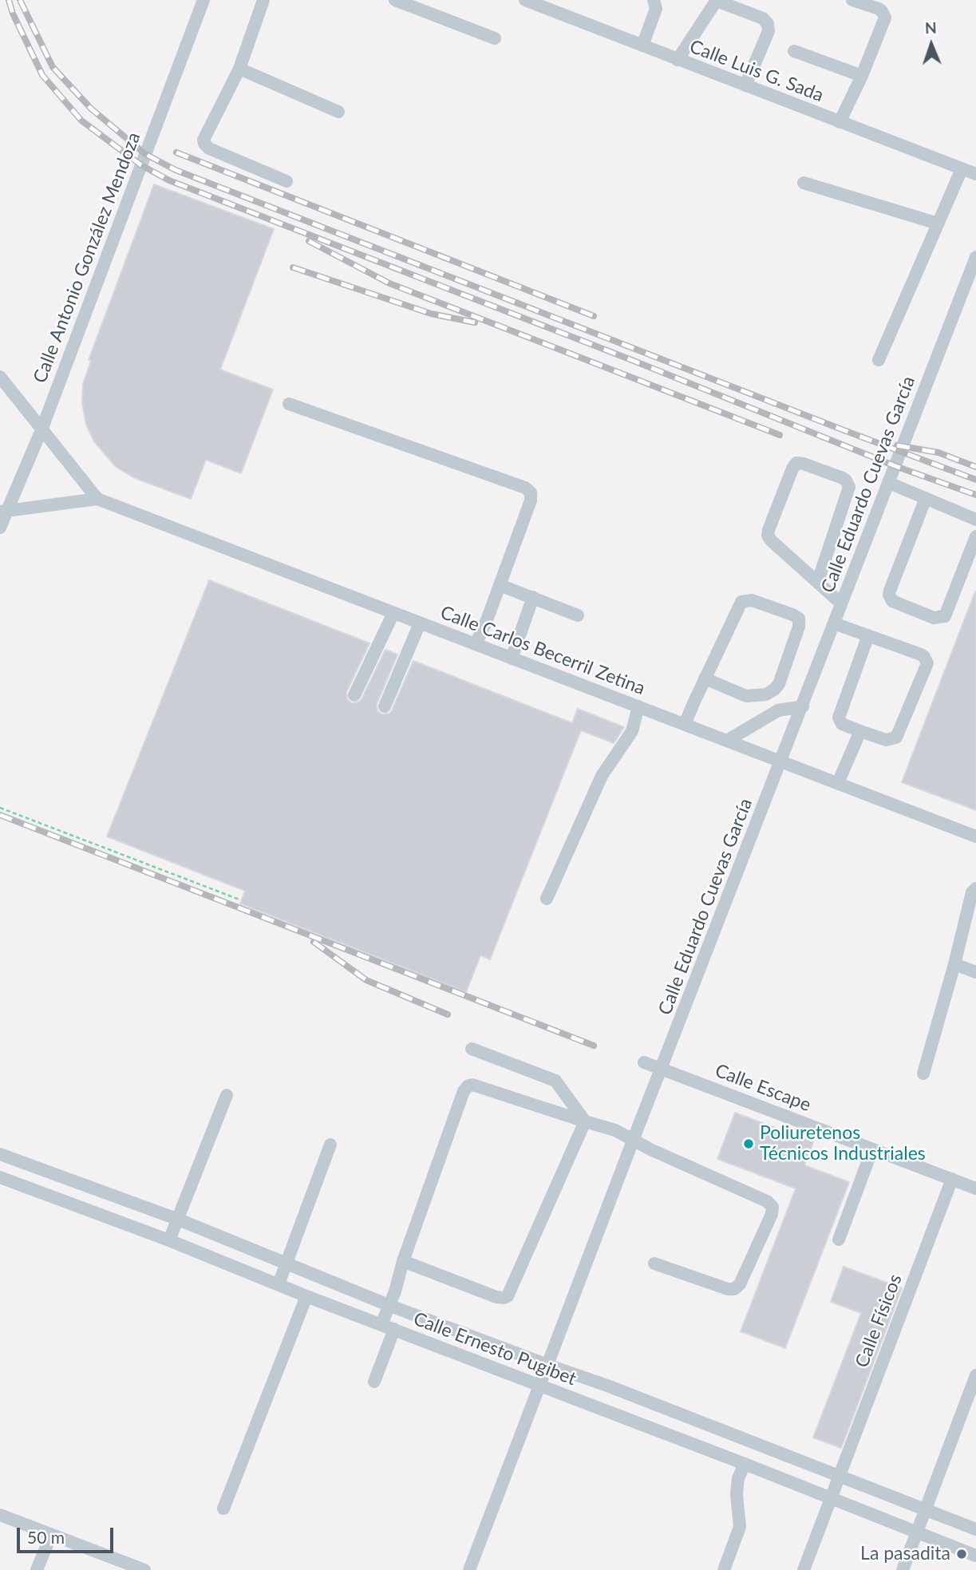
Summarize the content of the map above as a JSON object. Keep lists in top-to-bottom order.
{
  "streets": {
    "street": [
      "Calle Luis G. Sada",
      "Calle Antonio González Mendoza",
      "Calle Eduardo Cuevas García",
      "Calle Carlos Becerril Zetina",
      "Calle Escape",
      "Calle Físicos",
      "Calle Ernesto Pugibet"
    ]
  },
  "crossings": [
    ["Calle Antonio González Mendoza", "Calle Carlos Becerril Zetina"],
    ["Calle Eduardo Cuevas García", "Calle Carlos Becerril Zetina"],
    ["Calle Eduardo Cuevas García", "Calle Escape"],
    ["Calle Eduardo Cuevas García", "Calle Ernesto Pugibet"],
    ["Calle Escape", "Calle Físicos"],
    ["Calle Físicos", "Calle Ernesto Pugibet"]
  ],
  "places": ["Poliuretenos Técnicos Industriales", "La pasadita"],
  "scale_bar": "50 m",
  "north": "top"
}
